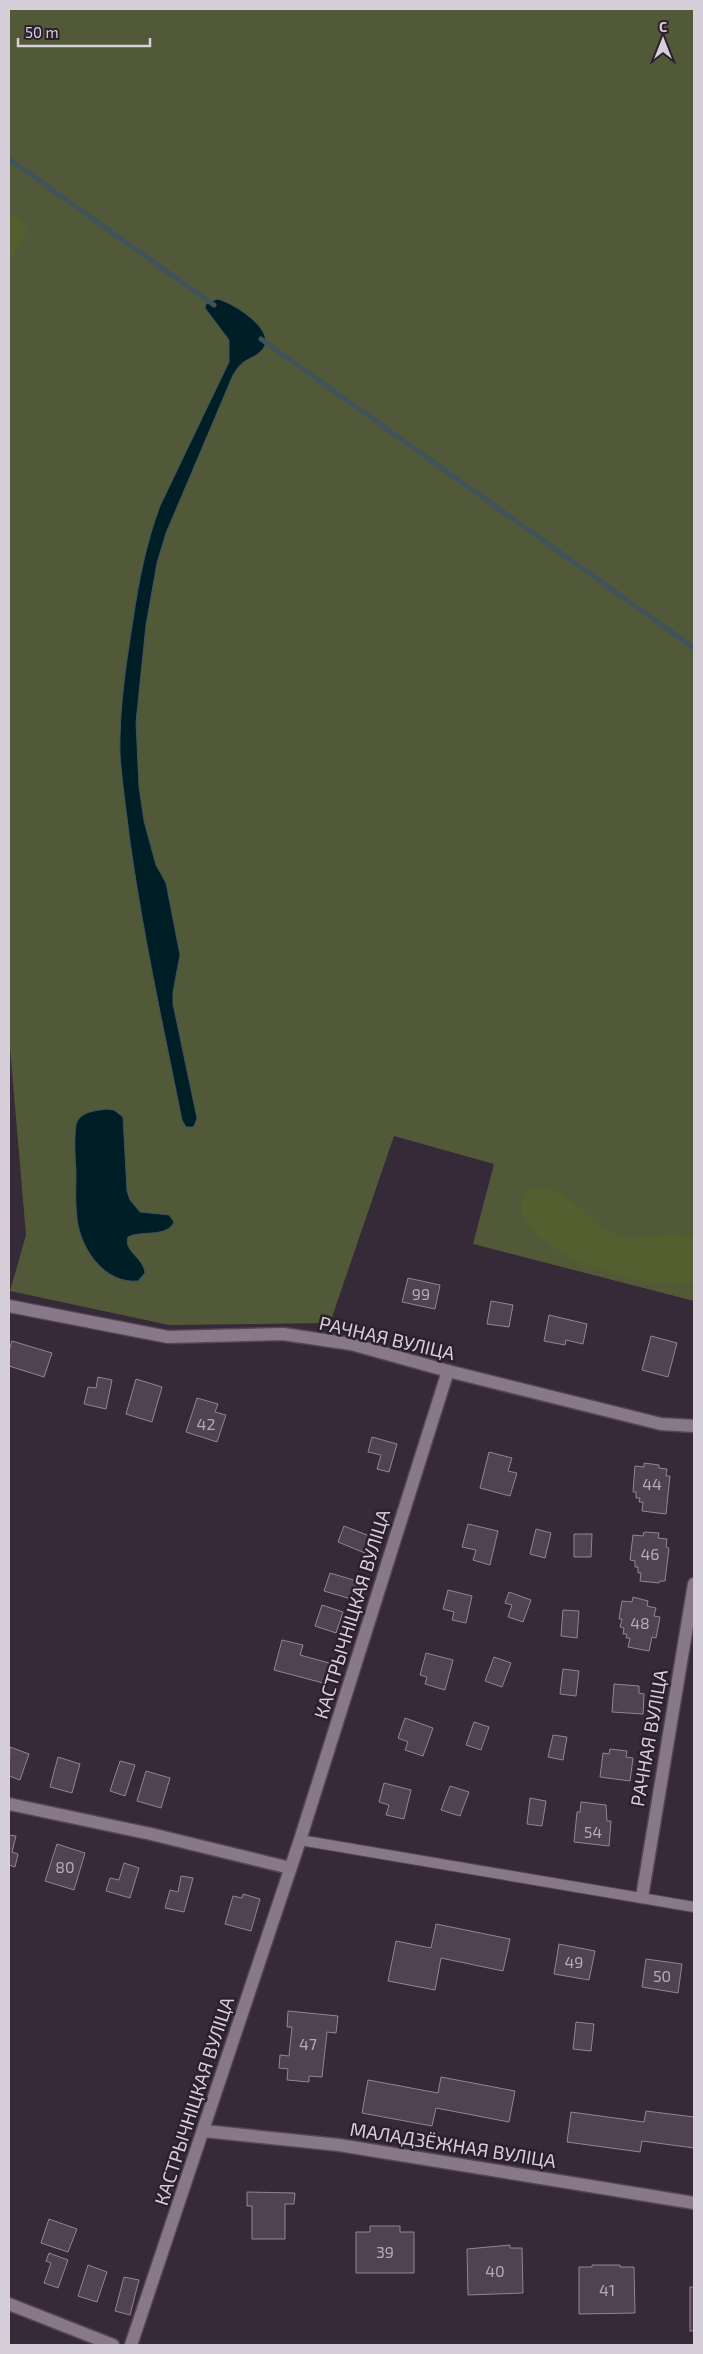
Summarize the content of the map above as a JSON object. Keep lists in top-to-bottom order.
{
  "streets": {
    "street": ["РАЧНАЯ ВУЛІЦА", "КАСТРЫЧНІЦКАЯ ВУЛІЦА", "МАЛАДЗЁЖНАЯ ВУЛІЦА"]
  },
  "crossings": [
    ["РАЧНАЯ ВУЛІЦА", "КАСТРЫЧНІЦКАЯ ВУЛІЦА"],
    ["КАСТРЫЧНІЦКАЯ ВУЛІЦА", "МАЛАДЗЁЖНАЯ ВУЛІЦА"]
  ],
  "house_numbers": [
    "99",
    "42",
    "44",
    "46",
    "48",
    "54",
    "80",
    "49",
    "50",
    "47",
    "39",
    "40",
    "41"
  ],
  "scale_bar": "50 m",
  "north": "top"
}
